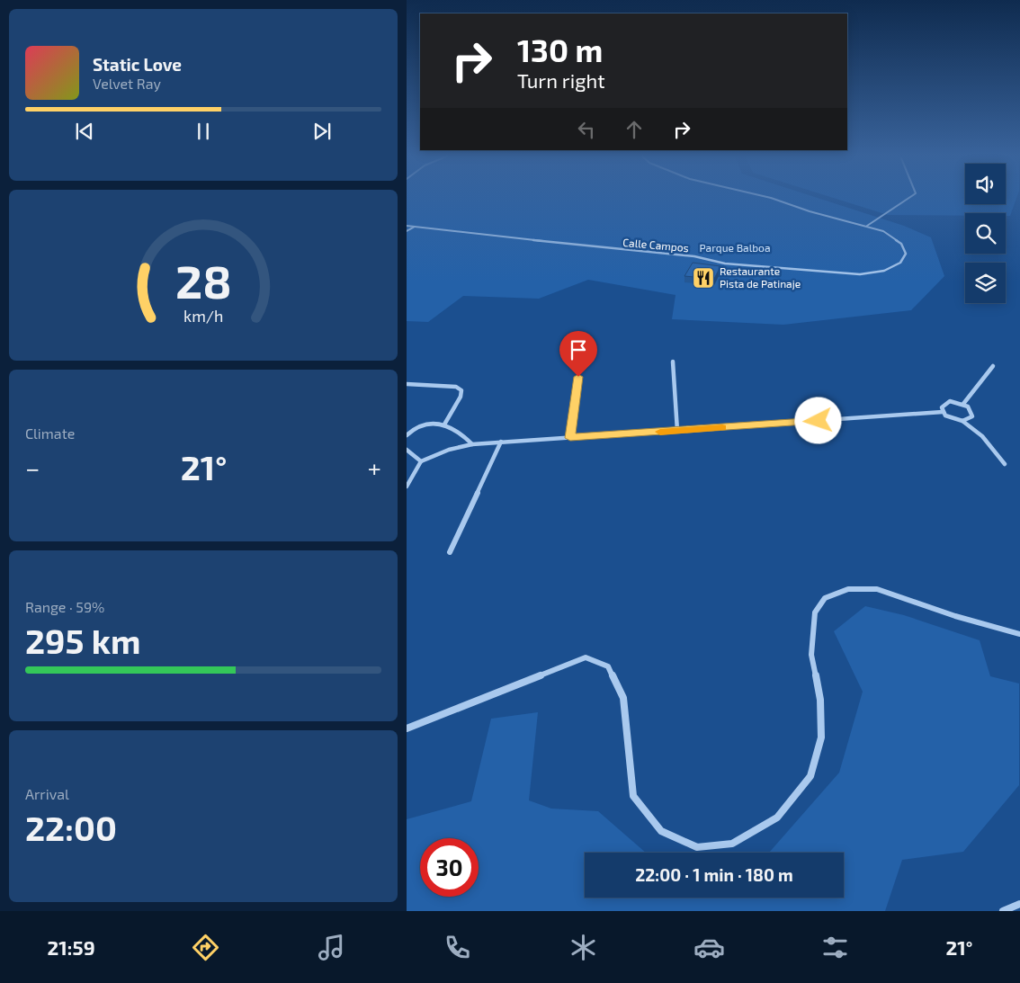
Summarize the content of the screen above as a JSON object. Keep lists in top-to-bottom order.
{
  "streets": {
    "lane": ["Calle Campos"]
  },
  "parks": ["Parque Balboa"],
  "places": {
    "restaurant": ["Restaurante Pista de Patinaje"]
  },
  "page": {
    "turn": ["130 m", "Turn right"],
    "song": ["Static Love", "Velvet Ray"],
    "tile": [
      "Climate",
      ["Range · 59%", "295 km"],
      ["Arrival", "22:00"]
    ],
    "heat": ["−", "21°", "+"],
    "limit": "30",
    "trip": "22:00 · 1 min · 180 m",
    "tabs": ["21:59", "21°"],
    "gauge": ["28", "km/h"]
  }
}
